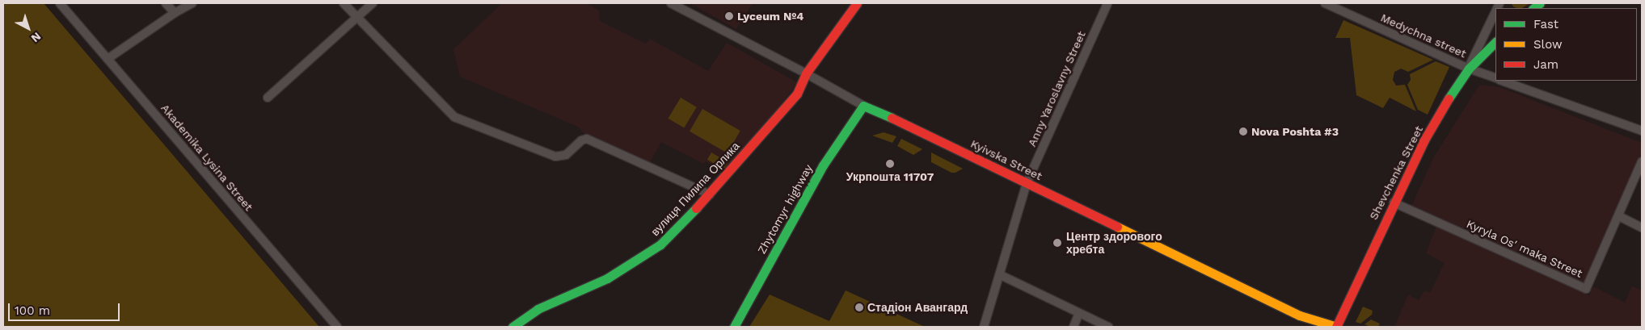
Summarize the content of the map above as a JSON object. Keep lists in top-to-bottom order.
{
  "streets": {
    "main road": [
      "Kyivska Street",
      "Shevchenka Street",
      "вулиця Пилипа Орлика",
      "Zhytomyr highway"
    ],
    "street": [
      "Medychna street",
      "Anny Yaroslavny Street",
      "Akademika Lysina Street",
      "Kyryla Osʹmaka Street"
    ]
  },
  "crossings": [
    ["Medychna street", "Shevchenka Street"],
    ["Anny Yaroslavny Street", "Kyivska Street"],
    ["Kyivska Street", "Shevchenka Street"],
    ["Kyivska Street", "вулиця Пилипа Орлика"],
    ["Kyivska Street", "Zhytomyr highway"],
    ["Shevchenka Street", "Kyryla Osʹmaka Street"]
  ],
  "places": [
    "Lyceum №4",
    "Nova Poshta #3",
    "Укрпошта 11707",
    "Центр здорового хребта",
    "Стадіон Авангард"
  ],
  "legend": ["Fast", "Slow", "Jam"],
  "scale_bar": "100 m",
  "north": "bottom right"
}
